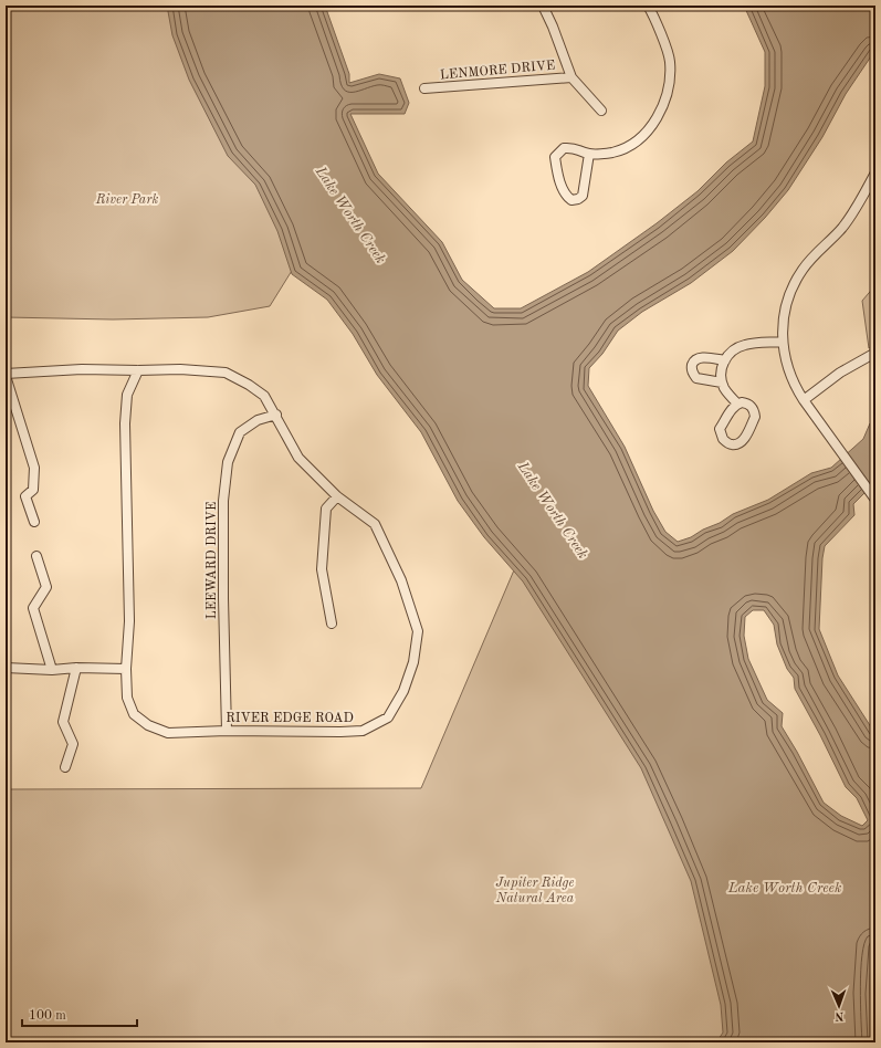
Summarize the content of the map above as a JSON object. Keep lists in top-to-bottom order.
{
  "streets": {
    "street": ["LENMORE DRIVE", "LEEWARD DRIVE", "RIVER EDGE ROAD"]
  },
  "crossings": [
    ["LEEWARD DRIVE", "RIVER EDGE ROAD"]
  ],
  "water": ["Lake Worth Creek"],
  "parks": ["River Park", "Jupiter Ridge Natural Area"],
  "scale_bar": "100 m",
  "north": "bottom"
}
